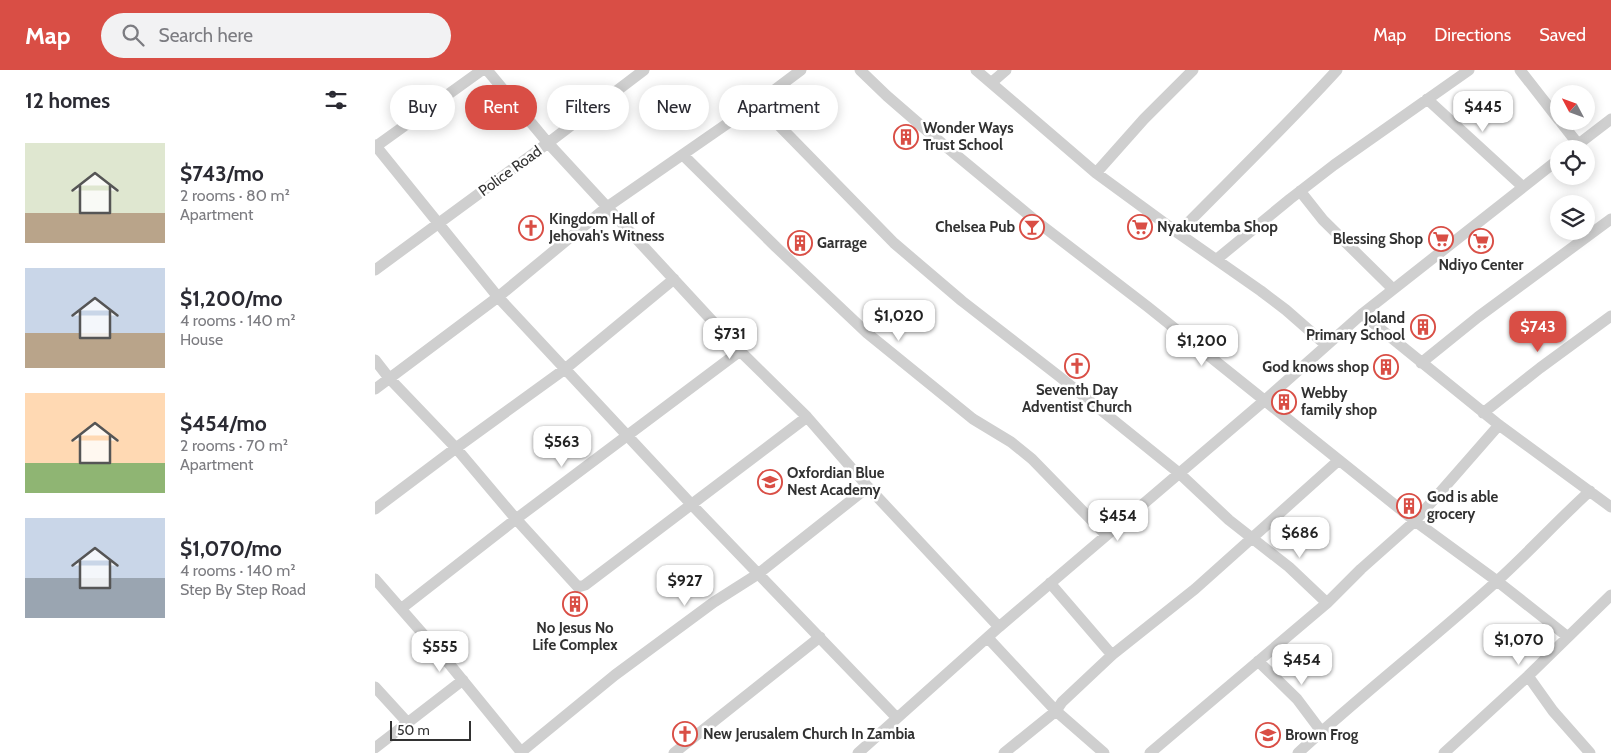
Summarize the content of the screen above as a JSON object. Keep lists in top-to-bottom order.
{
  "streets": {
    "street": ["Police Road"]
  },
  "places": {
    "building": [
      "Wonder Ways Trust School",
      "Garrage",
      "Joland Primary School",
      "God knows shop",
      "Webby family shop",
      "God is able grocery",
      "No Jesus No Life Complex"
    ],
    "bar": ["Chelsea Pub"],
    "supermarket": ["Nyakutemba Shop", "Blessing Shop", "Ndiyo Center"],
    "church": ["Kingdom Hall of Jehovah's Witness", "Seventh Day Adventist Church", "New Jerusalem Church In Zambia"],
    "school or university": ["Oxfordian Blue Nest Academy", "Brown Frog"]
  },
  "scale_bar": "50 m",
  "north": "top left",
  "page": {
    "header": "Map",
    "search": "Search here",
    "nav": ["Map", "Directions", "Saved"],
    "heading": "12 homes",
    "chip": [
      "Buy",
      "Rent",
      "Filters",
      "New",
      "Apartment"
    ],
    "price": [
      "$445",
      "$1,020",
      "$743",
      "$731",
      "$1,200",
      "$563",
      "$454",
      "$686",
      "$927",
      "$1,070",
      "$555",
      "$454"
    ],
    "list": [
      {
        "name": "$743/mo",
        "note": "2 rooms · 80 m² · Apartment"
      },
      {
        "name": "$1,200/mo",
        "note": "4 rooms · 140 m² · House"
      },
      {
        "name": "$454/mo",
        "note": "2 rooms · 70 m² · Apartment"
      },
      {
        "name": "$1,070/mo",
        "note": "4 rooms · 140 m² · Step By Step Road"
      }
    ],
    "scale": "50 m"
  }
}
